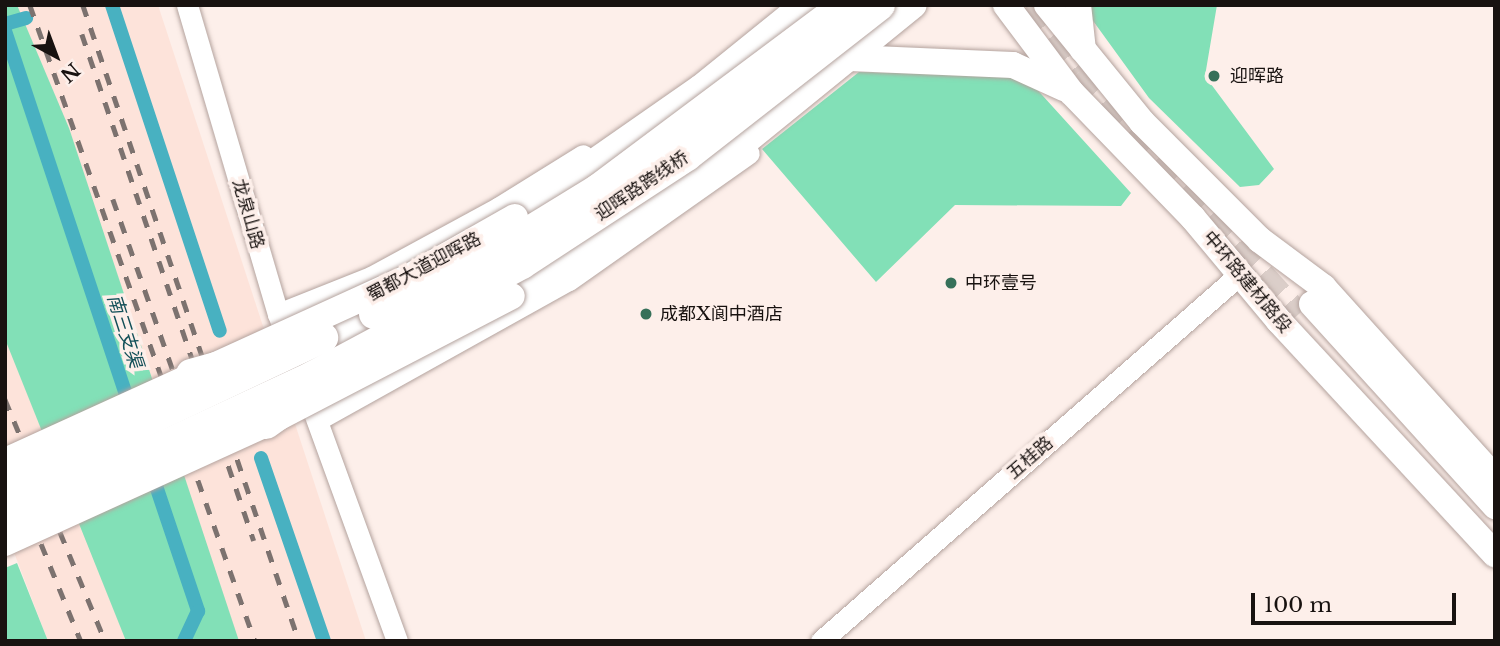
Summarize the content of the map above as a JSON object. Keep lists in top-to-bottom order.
{
  "streets": {
    "highway": ["迎晖路跨线桥", "蜀都大道迎晖路"],
    "main road": ["中环路建材路段"],
    "street": ["龙泉山路", "五桂路"]
  },
  "crossings": [
    ["迎晖路跨线桥", "蜀都大道迎晖路"],
    ["中环路建材路段", "五桂路"]
  ],
  "water": ["南三支渠"],
  "places": ["迎晖路", "中环壹号", "成都X阆中酒店"],
  "scale_bar": "100 m",
  "north": "bottom right"
}
